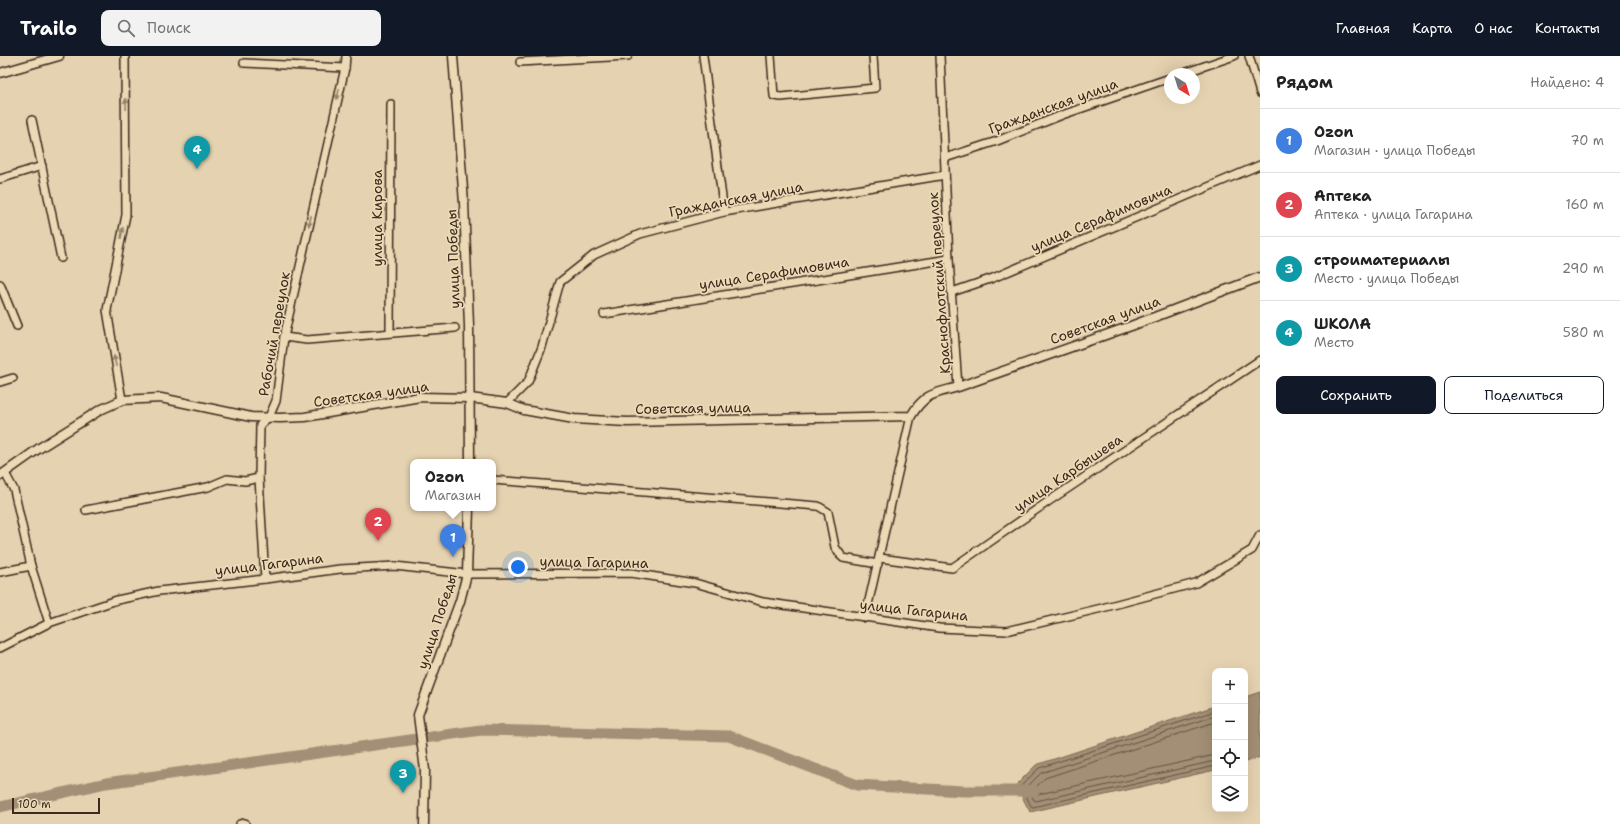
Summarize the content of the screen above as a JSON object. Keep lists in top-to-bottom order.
{
  "streets": {
    "street": [
      "Гражданская улица",
      "улица Кирова",
      "улица Серафимовича",
      "улица Победы",
      "Краснофлотский переулок",
      "Советская улица",
      "Рабочий переулок",
      "улица Карбышева",
      "улица Гагарина"
    ]
  },
  "crossings": [
    ["Гражданская улица", "Краснофлотский переулок"],
    ["Гражданская улица", "Советская улица"],
    ["улица Серафимовича", "Краснофлотский переулок"],
    ["улица Победы", "Советская улица"],
    ["улица Победы", "улица Гагарина"],
    ["Краснофлотский переулок", "Советская улица"],
    ["Краснофлотский переулок", "улица Карбышева"],
    ["Краснофлотский переулок", "улица Гагарина"],
    ["Советская улица", "Рабочий переулок"],
    ["Рабочий переулок", "улица Гагарина"]
  ],
  "one_way": ["Рабочий переулок"],
  "scale_bar": "100 m",
  "north": "bottom right",
  "page": {
    "header": "Trailo",
    "search": "Поиск",
    "nav": [
      "Главная",
      "Карта",
      "О нас",
      "Контакты"
    ],
    "heading": ["Рядом", "Найдено: 4"],
    "list": [
      {
        "mark": "1",
        "name": "Ozon",
        "note": "Магазин · улица Победы",
        "value": "70 m"
      },
      {
        "mark": "2",
        "name": "Аптека",
        "note": "Аптека · улица Гагарина",
        "value": "160 m"
      },
      {
        "mark": "3",
        "name": "строиматериалы",
        "note": "Место · улица Победы",
        "value": "290 m"
      },
      {
        "mark": "4",
        "name": "ШКОЛА",
        "note": "Место",
        "value": "580 m"
      }
    ],
    "pins": [
      "4",
      "2",
      "1",
      "3"
    ],
    "buttons": ["Сохранить", "Поделиться"],
    "popup": ["Ozon", "Магазин"],
    "map_buttons": ["+", "−"],
    "scale": "100 m"
  }
}
